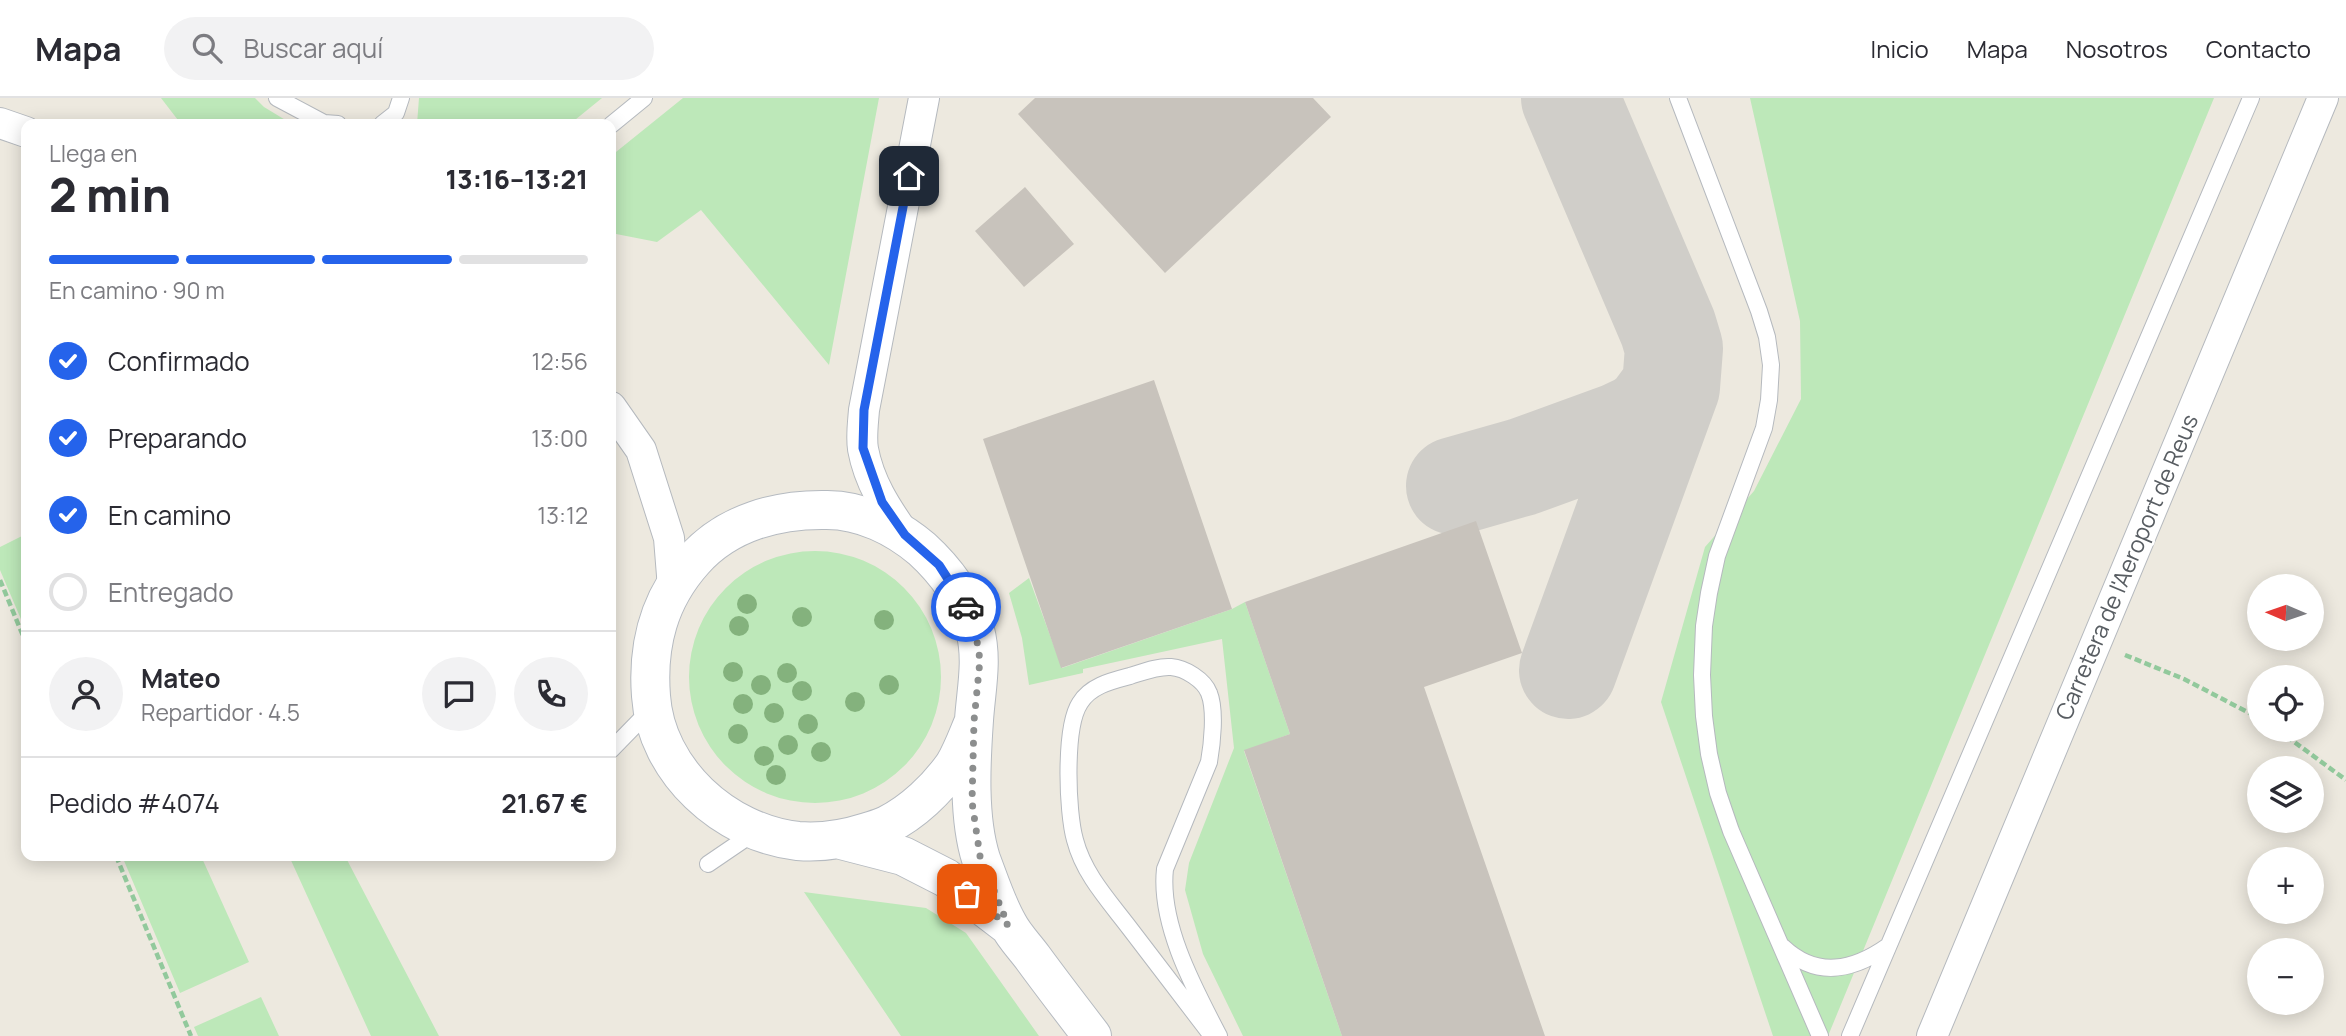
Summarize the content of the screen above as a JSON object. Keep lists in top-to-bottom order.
{
  "streets": {
    "street": ["Carretera de l'Aeroport de Reus"]
  },
  "north": "left",
  "page": {
    "header": "Mapa",
    "search": "Buscar aquí",
    "nav": [
      "Inicio",
      "Mapa",
      "Nosotros",
      "Contacto"
    ],
    "heading": ["2 min", "Llega en", "13:16–13:21"],
    "panel": [
      "Mateo",
      "Repartidor · 4.5",
      "Pedido #4074",
      "21.67 €"
    ],
    "bar": "En camino · 90 m",
    "list": [
      ["Confirmado", "12:56"],
      ["Preparando", "13:00"],
      ["En camino", "13:12"],
      "Entregado"
    ],
    "map_buttons": ["+", "−"]
  }
}
